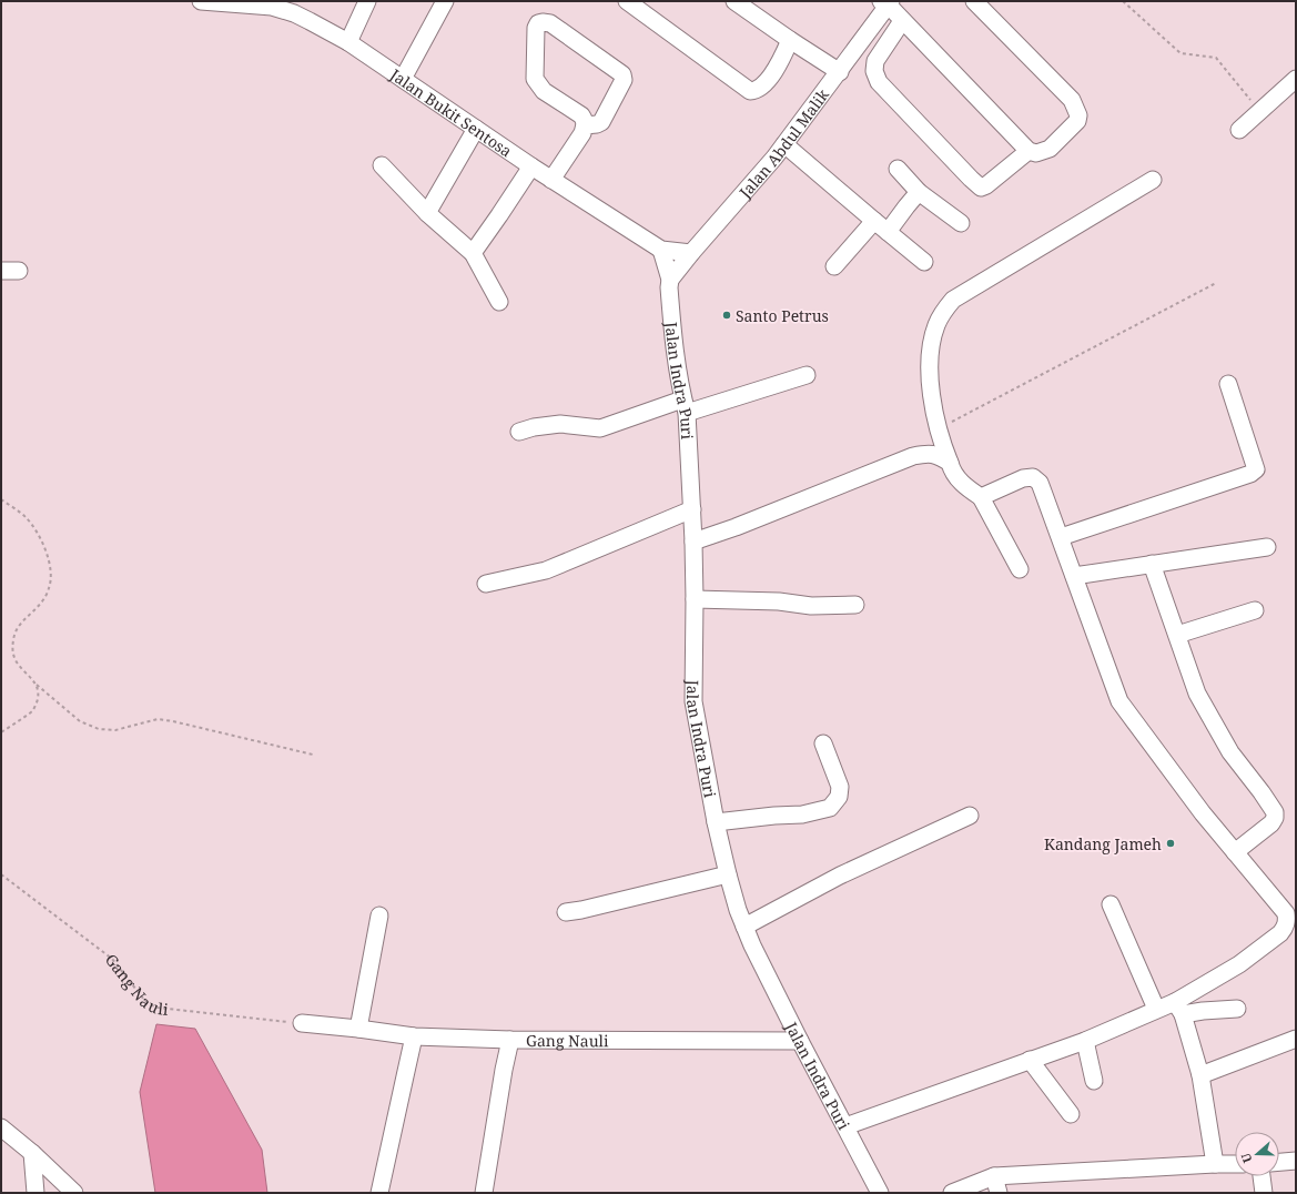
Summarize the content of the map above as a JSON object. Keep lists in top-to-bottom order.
{
  "streets": {
    "street": [
      "Jalan Bukit Sentosa",
      "Jalan Abdul Malik",
      "Jalan Indra Puri",
      "Gang Nauli"
    ]
  },
  "crossings": [
    ["Jalan Bukit Sentosa", "Jalan Abdul Malik"],
    ["Jalan Bukit Sentosa", "Jalan Indra Puri"],
    ["Jalan Abdul Malik", "Jalan Indra Puri"],
    ["Jalan Indra Puri", "Gang Nauli"]
  ],
  "places": ["Santo Petrus", "Kandang Jameh"],
  "north": "left"
}
